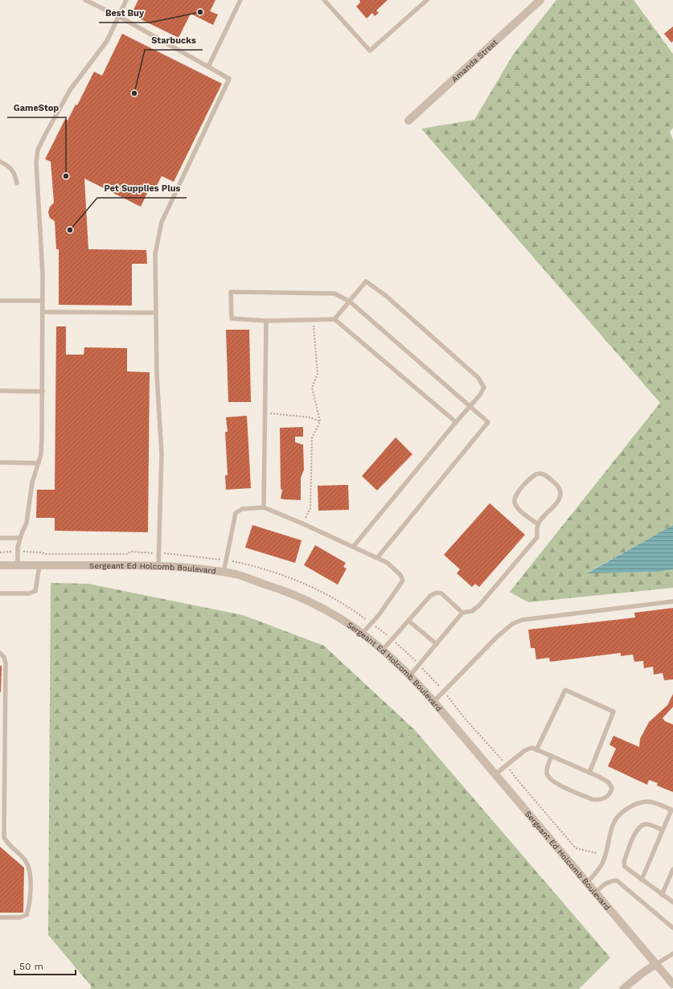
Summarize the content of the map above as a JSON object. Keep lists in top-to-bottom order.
{
  "streets": {
    "street": ["Amanda Street", "Sergeant Ed Holcomb Boulevard"]
  },
  "places": [
    "Best Buy",
    "Starbucks",
    "GameStop",
    "Pet Supplies Plus"
  ],
  "scale_bar": "50 m"
}
